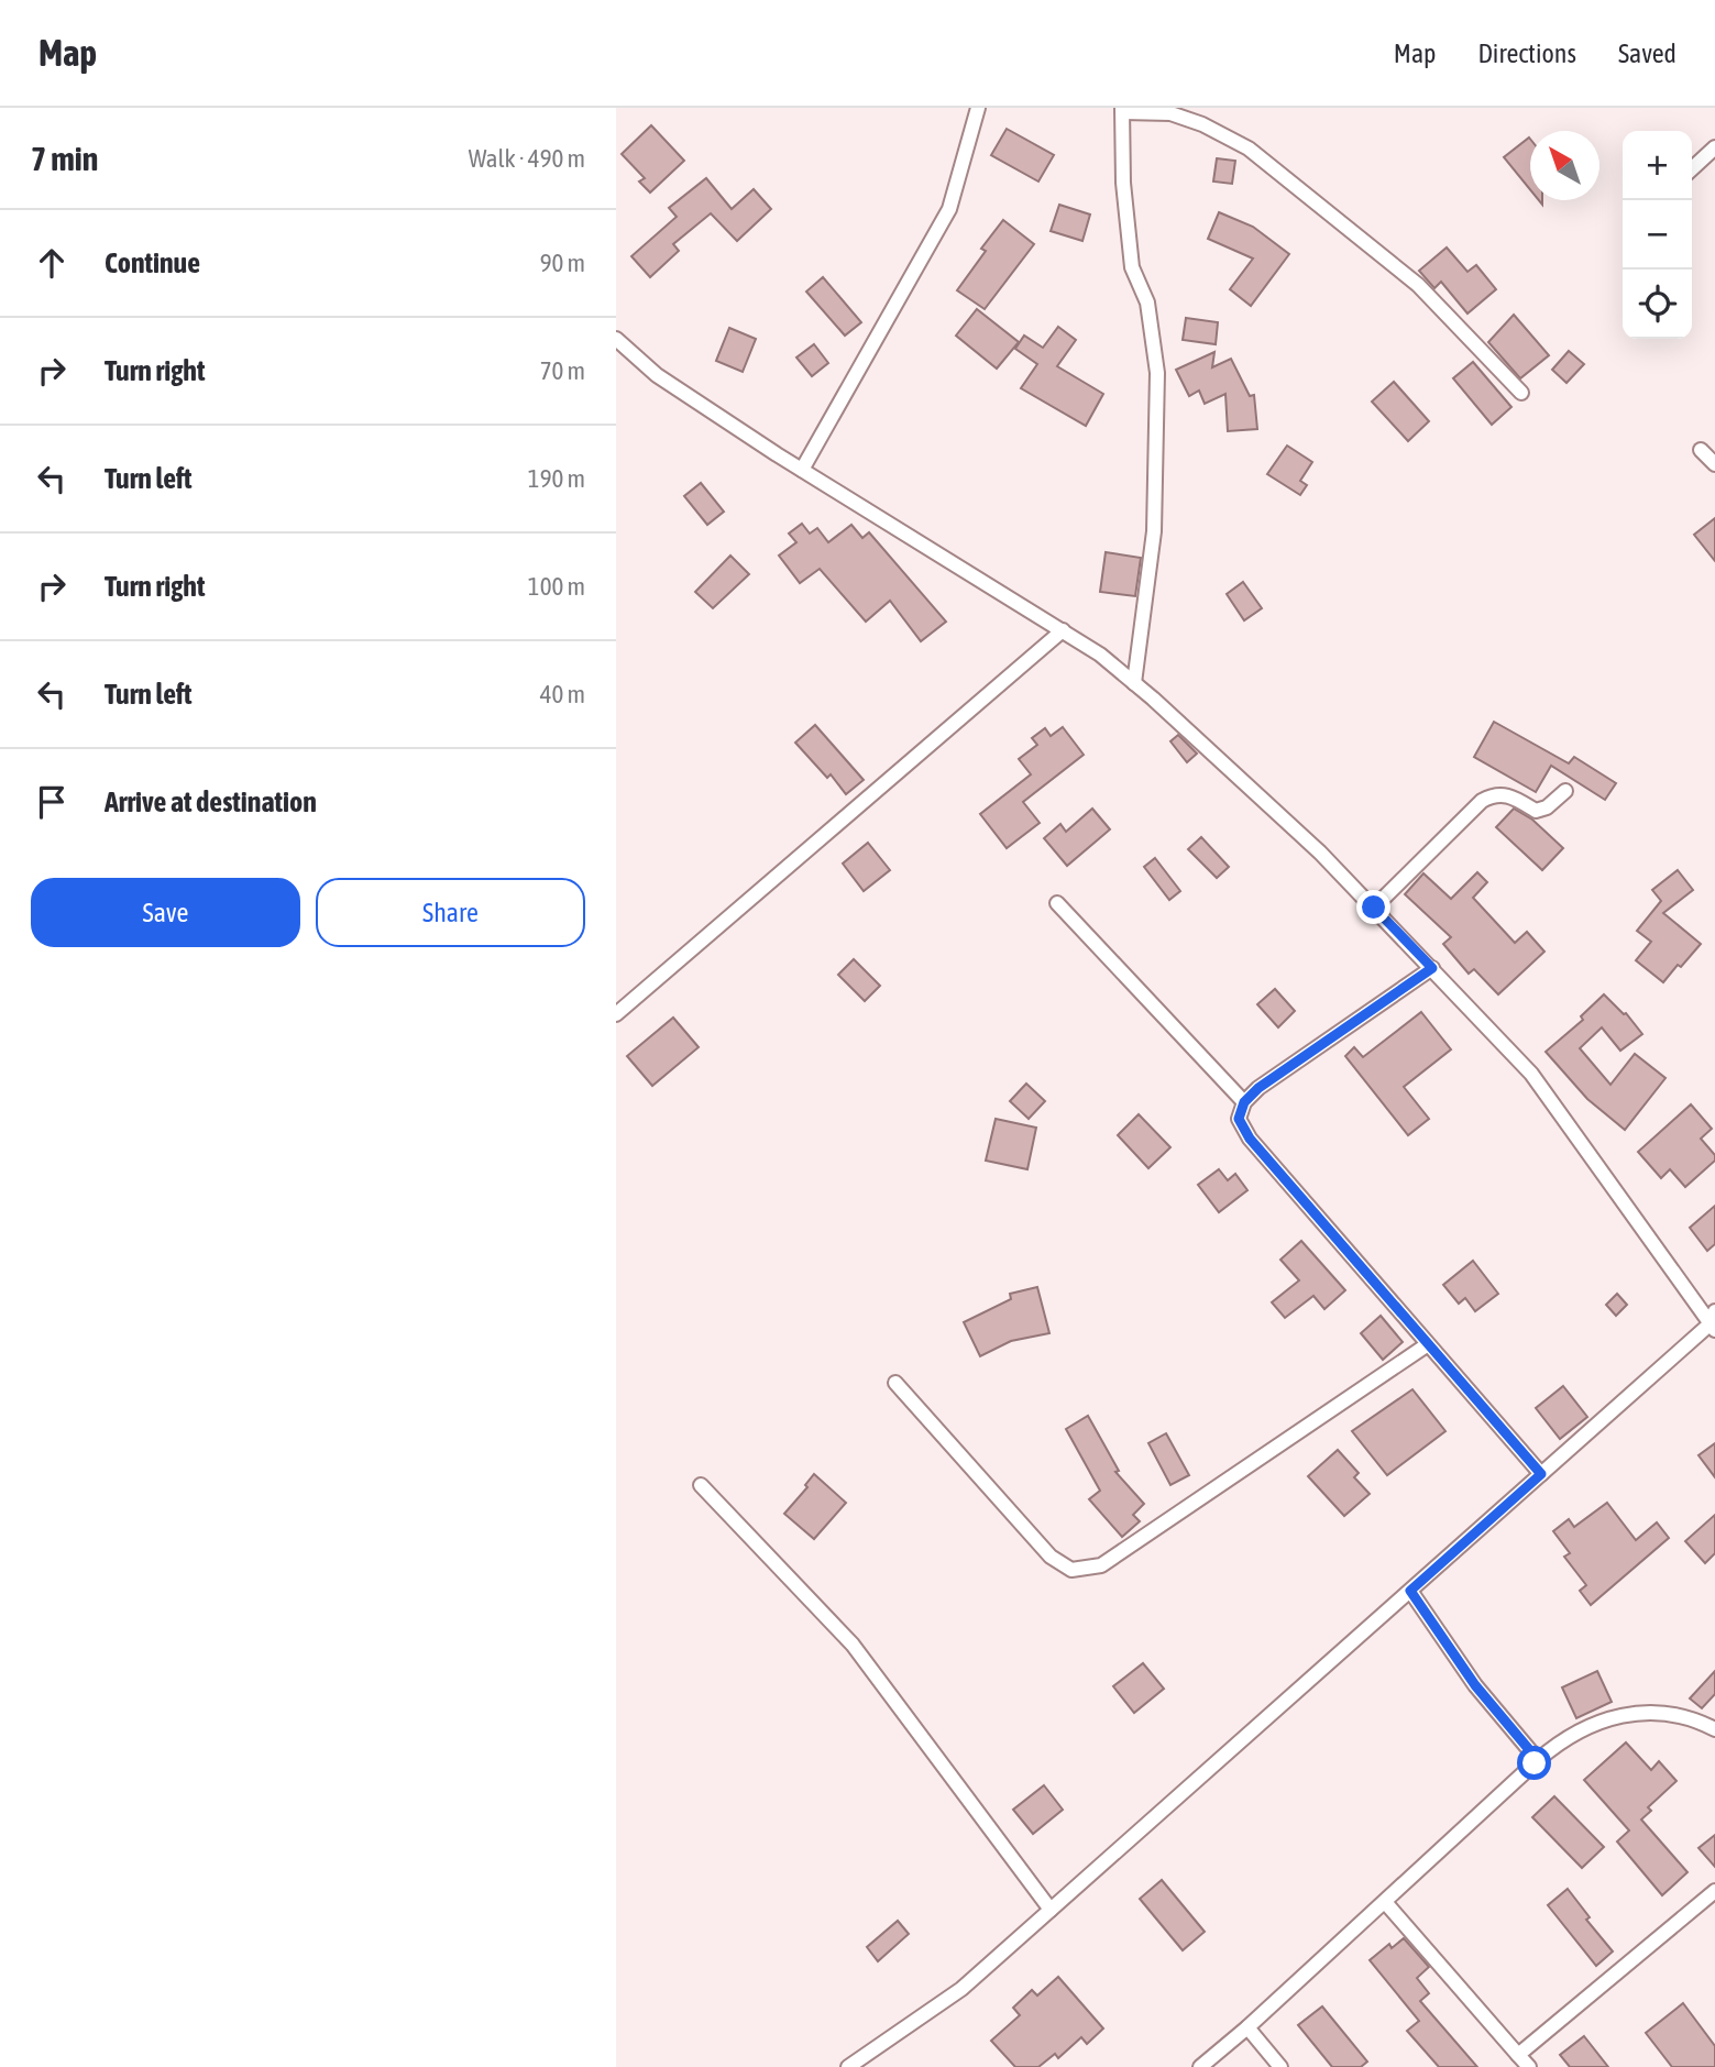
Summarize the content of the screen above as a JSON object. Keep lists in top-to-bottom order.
{
  "north": "top left",
  "page": {
    "header": "Map",
    "nav": ["Map", "Directions", "Saved"],
    "heading": ["7 min", "Walk · 490 m"],
    "map_buttons": ["+", "−"],
    "list": [
      ["Continue", "90 m"],
      ["Turn right", "70 m"],
      ["Turn left", "190 m"],
      ["Turn right", "100 m"],
      ["Turn left", "40 m"],
      "Arrive at destination"
    ],
    "buttons": ["Save", "Share"]
  }
}
